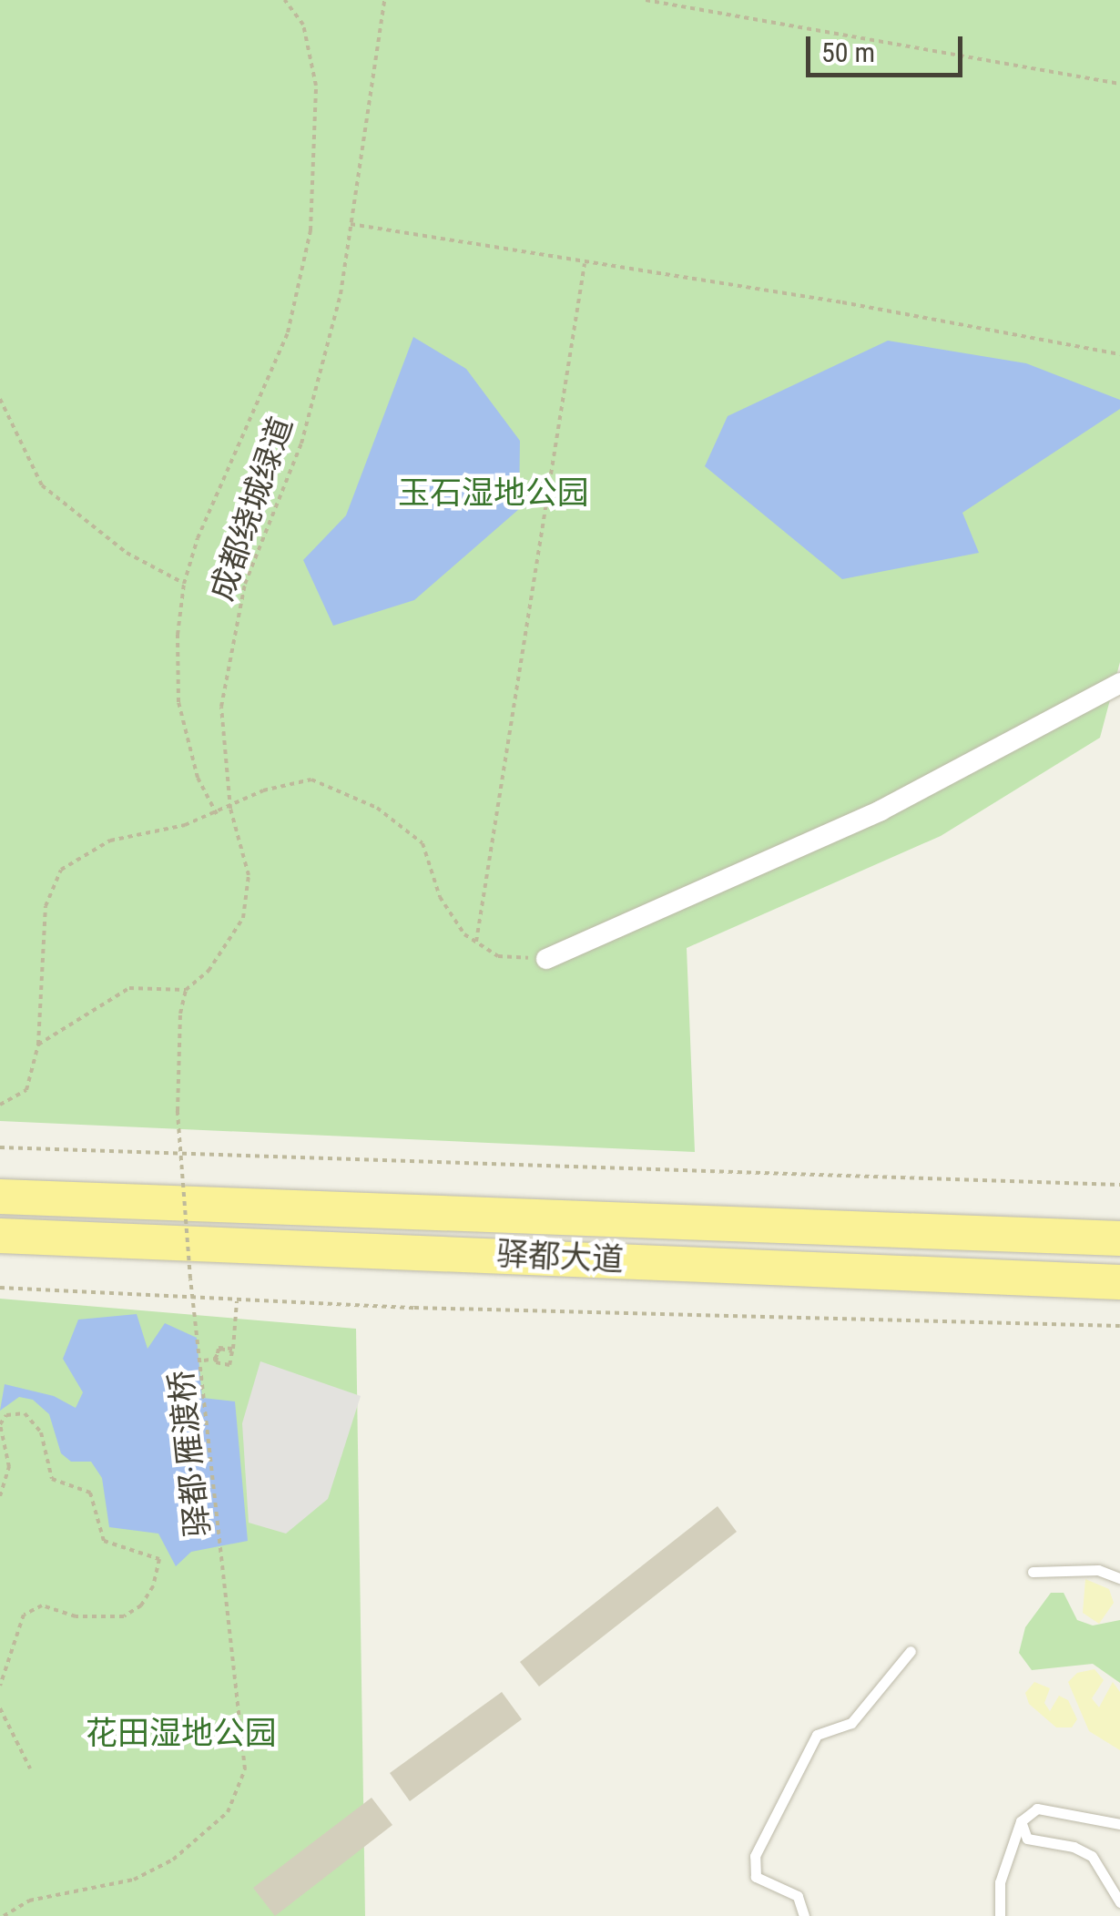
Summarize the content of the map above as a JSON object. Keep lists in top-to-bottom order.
{
  "streets": {
    "main road": ["驿都大道"],
    "path": ["成都绕城绿道", "驿都·雁渡桥"]
  },
  "crossings": [
    ["成都绕城绿道", "驿都·雁渡桥"]
  ],
  "parks": ["玉石湿地公园", "花田湿地公园"],
  "scale_bar": "50 m"
}
